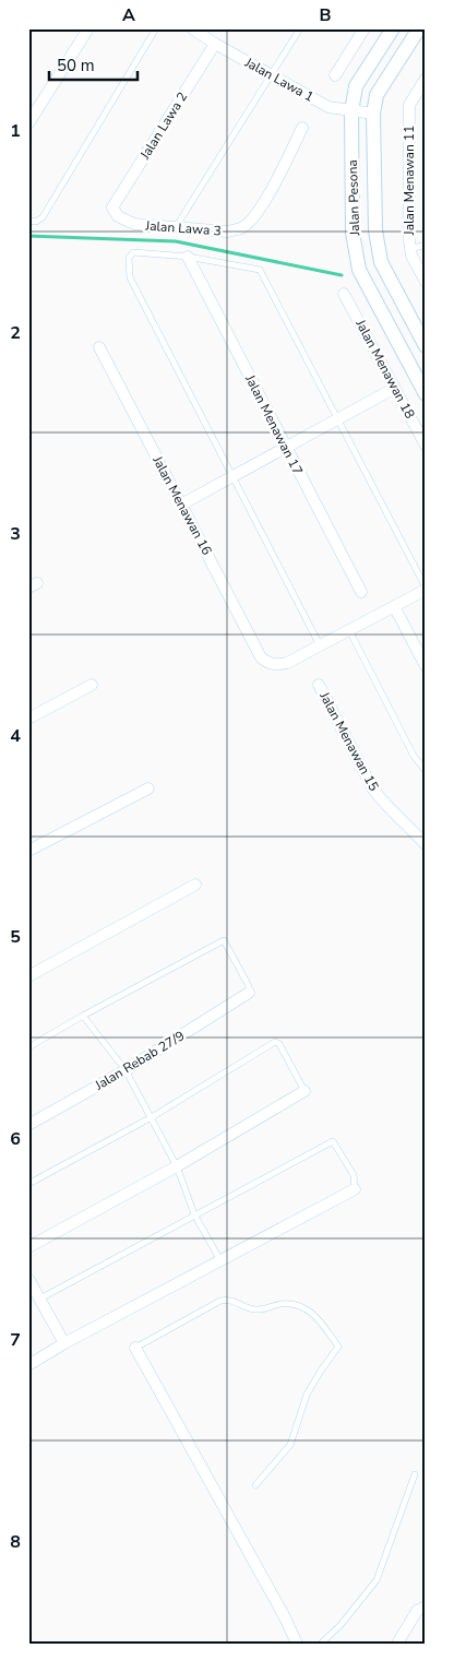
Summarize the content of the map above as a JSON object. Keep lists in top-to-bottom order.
{
  "streets": {
    "street": [
      "Jalan Lawa 1",
      "Jalan Lawa 2",
      "Jalan Menawan 11",
      "Jalan Pesona",
      "Jalan Lawa 3",
      "Jalan Menawan 18",
      "Jalan Menawan 17",
      "Jalan Menawan 16",
      "Jalan Menawan 15",
      "Jalan Rebab 27/9"
    ]
  },
  "crossings": [
    ["Jalan Lawa 1", "Jalan Lawa 2"],
    ["Jalan Lawa 1", "Jalan Pesona"],
    ["Jalan Lawa 2", "Jalan Lawa 3"]
  ],
  "scale_bar": "50 m",
  "grid": {
    "columns": ["A", "B"],
    "rows": [
      "1",
      "2",
      "3",
      "4",
      "5",
      "6",
      "7",
      "8"
    ]
  }
}
